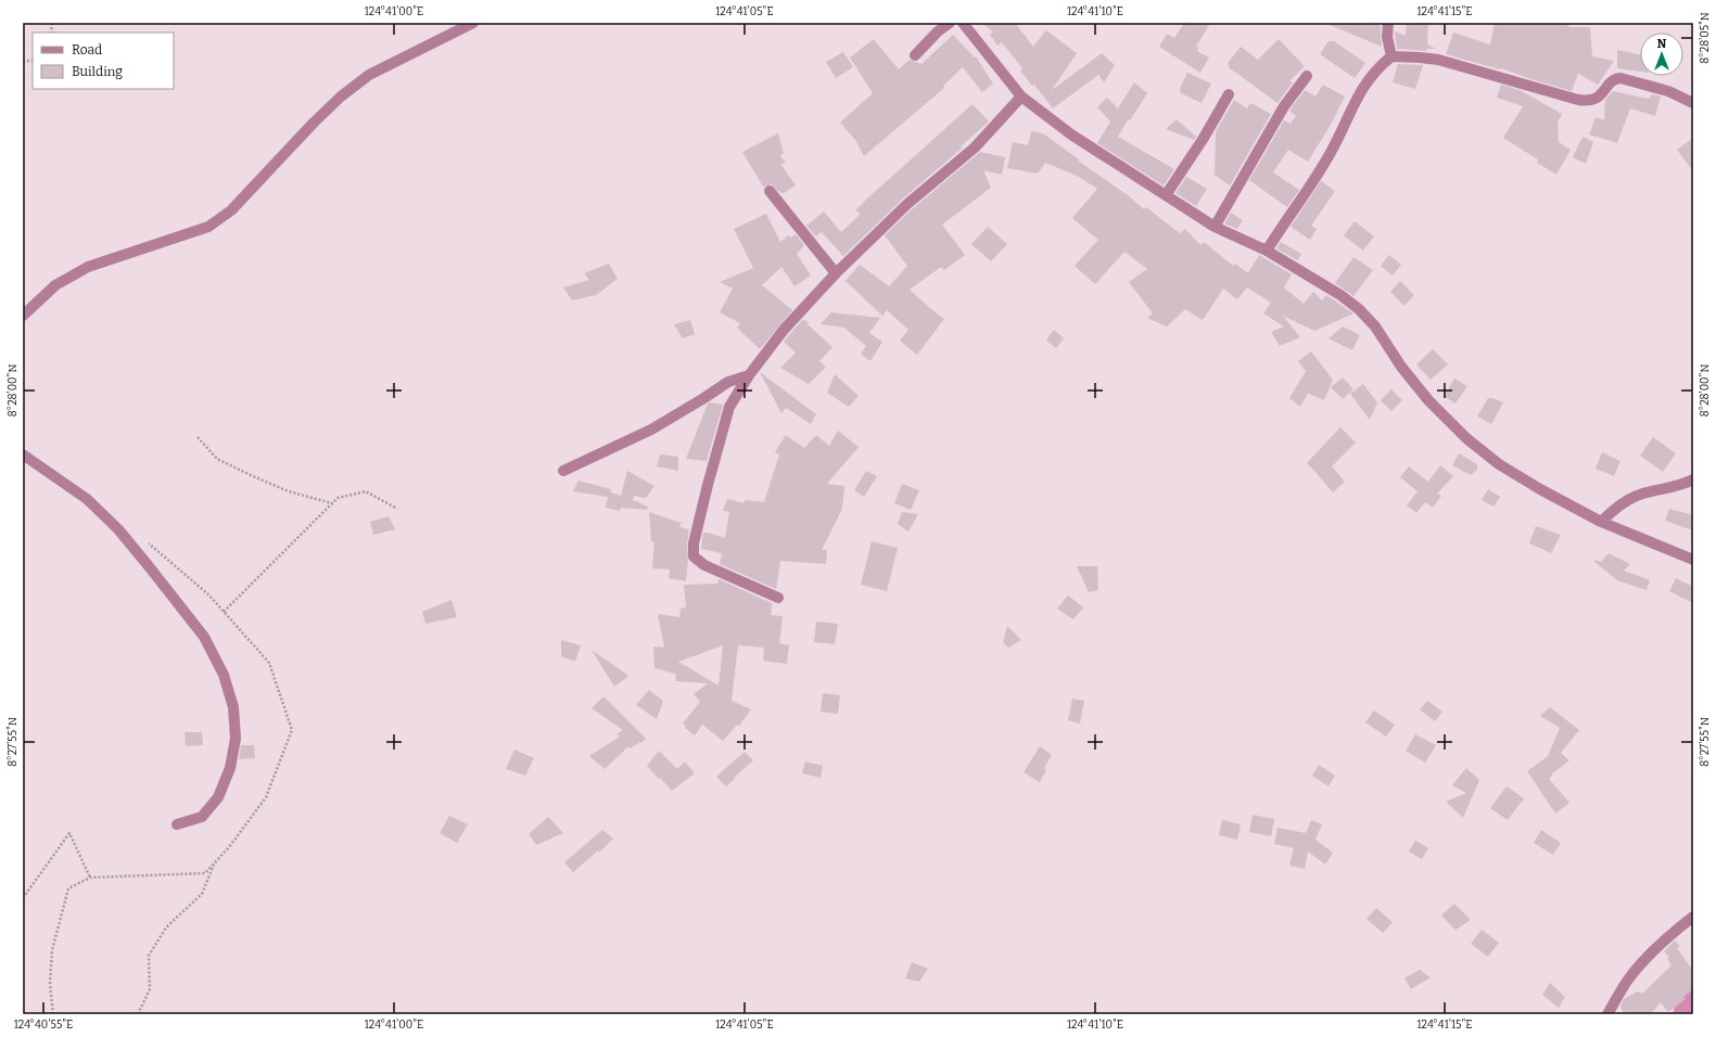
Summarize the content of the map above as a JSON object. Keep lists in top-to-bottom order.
{
  "legend": ["Road", "Building"],
  "north": "top",
  "coordinates": [
    "124°41'00\"E",
    "124°41'05\"E",
    "124°41'10\"E",
    "124°41'15\"E",
    "8°28'05\"N",
    "8°28'00\"N",
    "8°27'55\"N",
    "124°40'55\"E"
  ]
}
